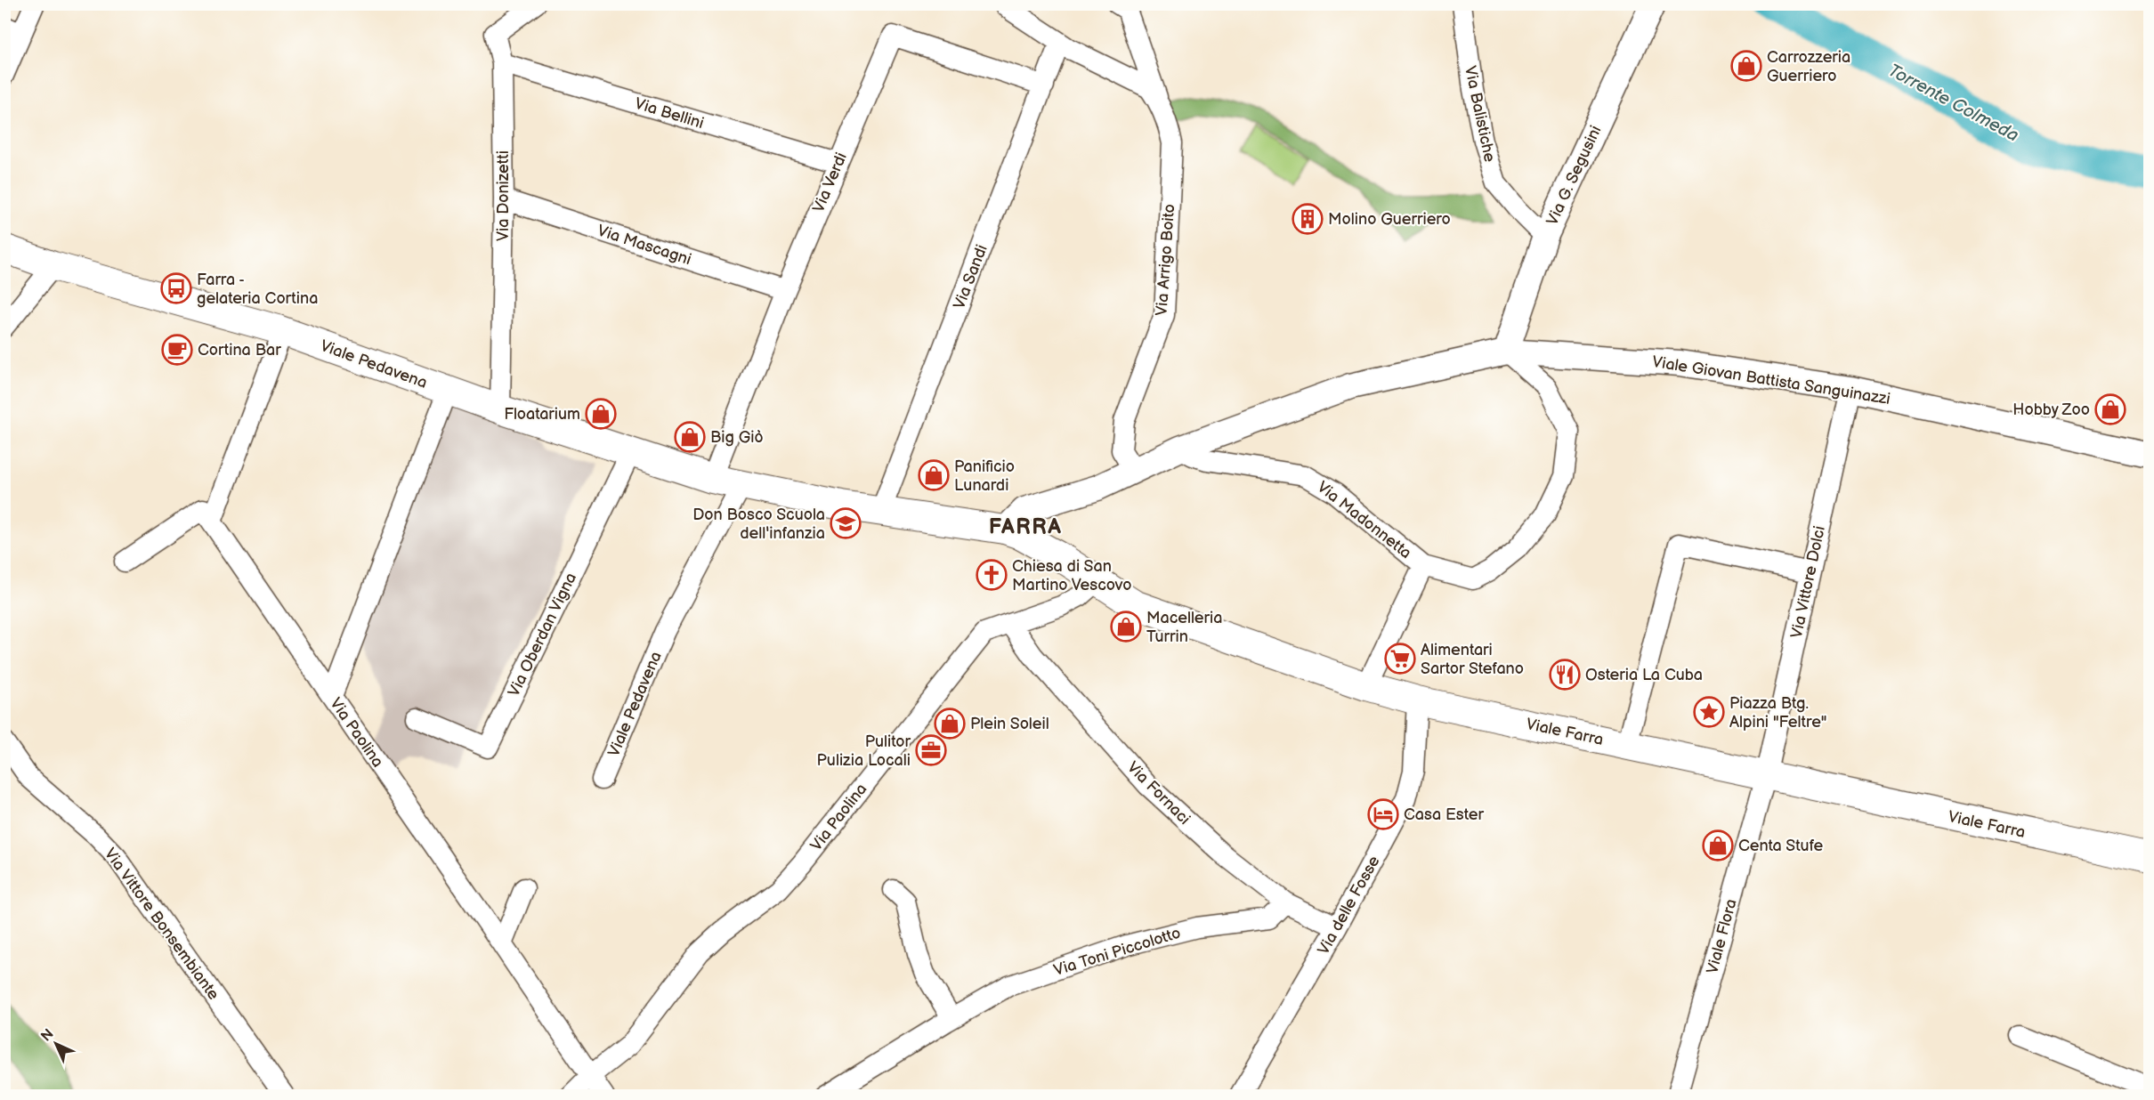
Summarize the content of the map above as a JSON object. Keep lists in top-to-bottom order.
{
  "streets": {
    "main road": ["Viale Pedavena", "Viale Farra"],
    "street": [
      "Via Bellini",
      "Via Balistiche",
      "Via G. Segusini",
      "Via Verdi",
      "Via Donizetti",
      "Via Mascagni",
      "Via Arrigo Boito",
      "Via Sandi",
      "Viale Giovan Battista Sanguinazzi",
      "Via Madonnetta",
      "Via Vittore Dolci",
      "Via Oberdan Vigna",
      "Via Paolina",
      "Via Fornaci",
      "Via delle Fosse",
      "Via Vittore Bonsembiante",
      "Viale Flora",
      "Via Toni Piccolotto"
    ]
  },
  "crossings": [
    ["Via Bellini", "Via Verdi"],
    ["Via Bellini", "Via Donizetti"],
    ["Via Balistiche", "Via G. Segusini"],
    ["Via G. Segusini", "Viale Giovan Battista Sanguinazzi"],
    ["Via Verdi", "Via Mascagni"],
    ["Via Verdi", "Via Sandi"],
    ["Via Verdi", "Viale Pedavena"],
    ["Via Donizetti", "Via Mascagni"],
    ["Via Donizetti", "Viale Pedavena"],
    ["Via Arrigo Boito", "Via Sandi"],
    ["Via Arrigo Boito", "Viale Giovan Battista Sanguinazzi"],
    ["Via Sandi", "Viale Pedavena"],
    ["Viale Pedavena", "Viale Giovan Battista Sanguinazzi"],
    ["Viale Pedavena", "Via Oberdan Vigna"],
    ["Viale Pedavena", "Viale Farra"],
    ["Viale Giovan Battista Sanguinazzi", "Via Madonnetta"],
    ["Viale Giovan Battista Sanguinazzi", "Via Vittore Dolci"],
    ["Viale Giovan Battista Sanguinazzi", "Viale Farra"],
    ["Via Vittore Dolci", "Viale Farra"],
    ["Via Vittore Dolci", "Viale Flora"],
    ["Viale Farra", "Via Paolina"],
    ["Viale Farra", "Via delle Fosse"],
    ["Viale Farra", "Viale Flora"],
    ["Via Paolina", "Via Fornaci"],
    ["Via Fornaci", "Via delle Fosse"],
    ["Via Fornaci", "Via Toni Piccolotto"]
  ],
  "districts": ["FARRA"],
  "water": ["Torrente Colmeda"],
  "places": {
    "shop": [
      "Carrozzeria Guerriero",
      "Hobby Zoo",
      "Floatarium",
      "Big Giò",
      "Panificio Lunardi",
      "Macelleria Turrin",
      "Plein Soleil",
      "Centa Stufe"
    ],
    "building": ["Molino Guerriero"],
    "bus stop": ["Farra - gelateria Cortina"],
    "cafe": ["Cortina Bar"],
    "school or university": ["Don Bosco Scuola dell'infanzia"],
    "church": ["Chiesa di San Martino Vescovo"],
    "supermarket": ["Alimentari Sartor Stefano"],
    "restaurant": ["Osteria La Cuba"],
    "place": ["Piazza Btg. Alpini \"Feltre\""],
    "office": ["Pulitor Pulizia Locali"],
    "hotel": ["Casa Ester"]
  },
  "north": "top left"
}
